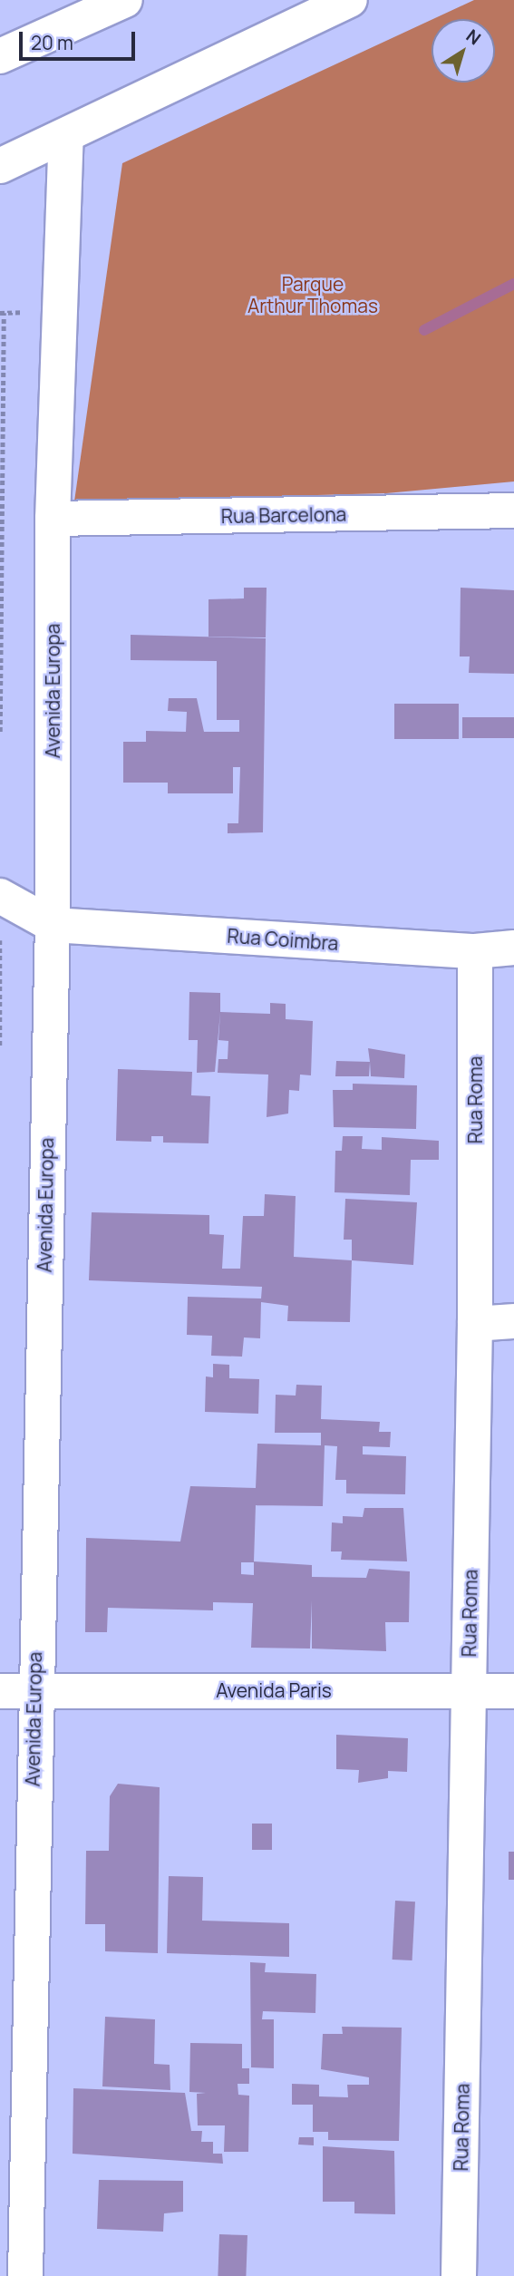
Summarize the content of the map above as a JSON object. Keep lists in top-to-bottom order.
{
  "streets": {
    "main road": [
      "Rua Barcelona",
      "Avenida Europa",
      "Rua Coimbra",
      "Rua Roma",
      "Avenida Paris"
    ]
  },
  "crossings": [
    ["Rua Barcelona", "Avenida Europa"],
    ["Avenida Europa", "Rua Coimbra"],
    ["Avenida Europa", "Avenida Paris"],
    ["Rua Coimbra", "Rua Roma"],
    ["Rua Roma", "Avenida Paris"]
  ],
  "parks": ["Parque Arthur Thomas"],
  "scale_bar": "20 m",
  "north": "top right"
}
